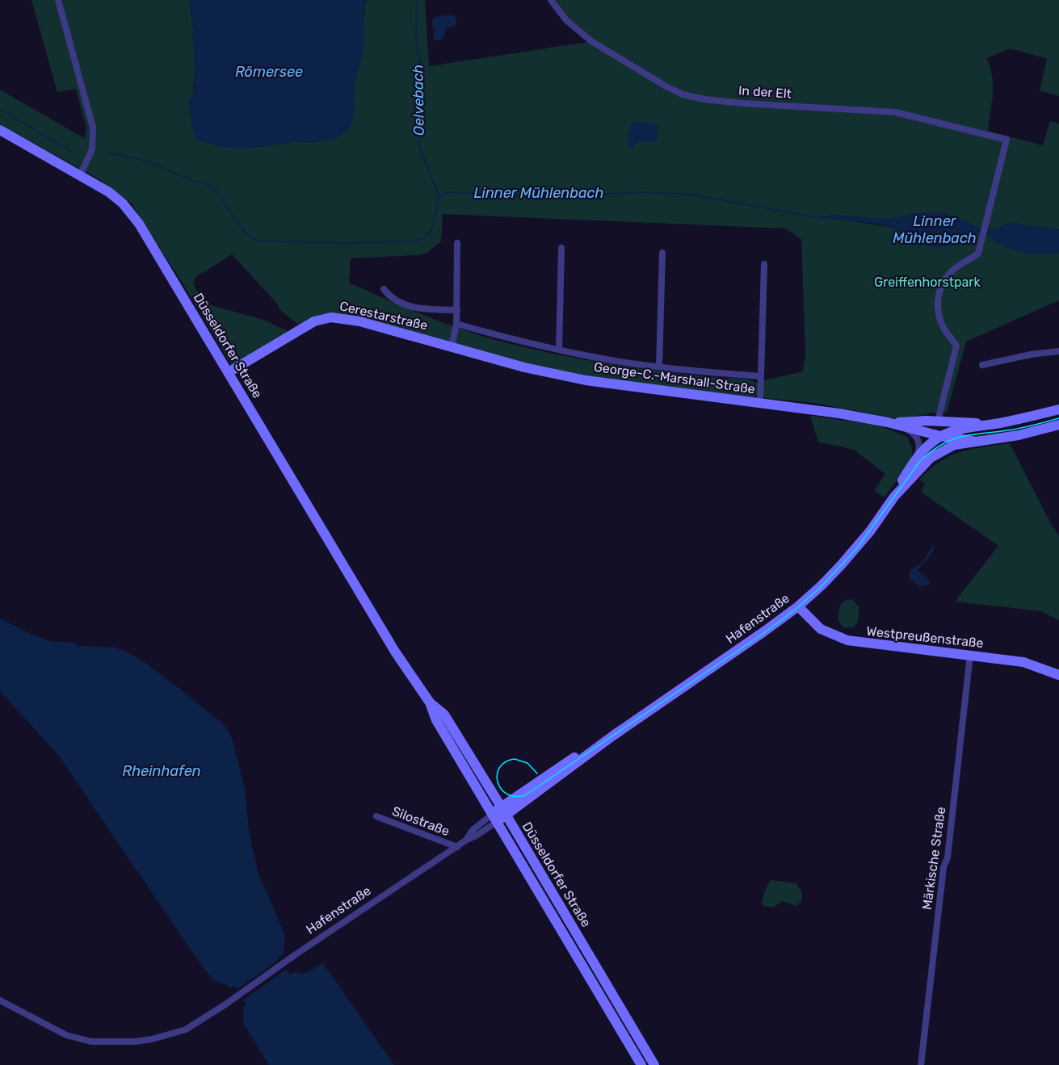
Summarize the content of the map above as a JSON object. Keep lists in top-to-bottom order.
{
  "streets": {
    "main road": [
      "Cerestarstraße",
      "Düsseldorfer Straße",
      "George-C.-Marshall-Straße",
      "Hafenstraße",
      "Westpreußenstraße"
    ],
    "street": ["In der Elt", "Silostraße", "Märkische Straße"]
  },
  "crossings": [
    ["Cerestarstraße", "Düsseldorfer Straße"],
    ["Cerestarstraße", "George-C.-Marshall-Straße"],
    ["Düsseldorfer Straße", "Hafenstraße"],
    ["George-C.-Marshall-Straße", "Hafenstraße"],
    ["Hafenstraße", "Westpreußenstraße"],
    ["Hafenstraße", "Silostraße"],
    ["Westpreußenstraße", "Märkische Straße"]
  ],
  "water": [
    "Römersee",
    "Oelvebach",
    "Linner Mühlenbach",
    "Rheinhafen"
  ],
  "parks": ["Greiffenhorstpark"]
}
